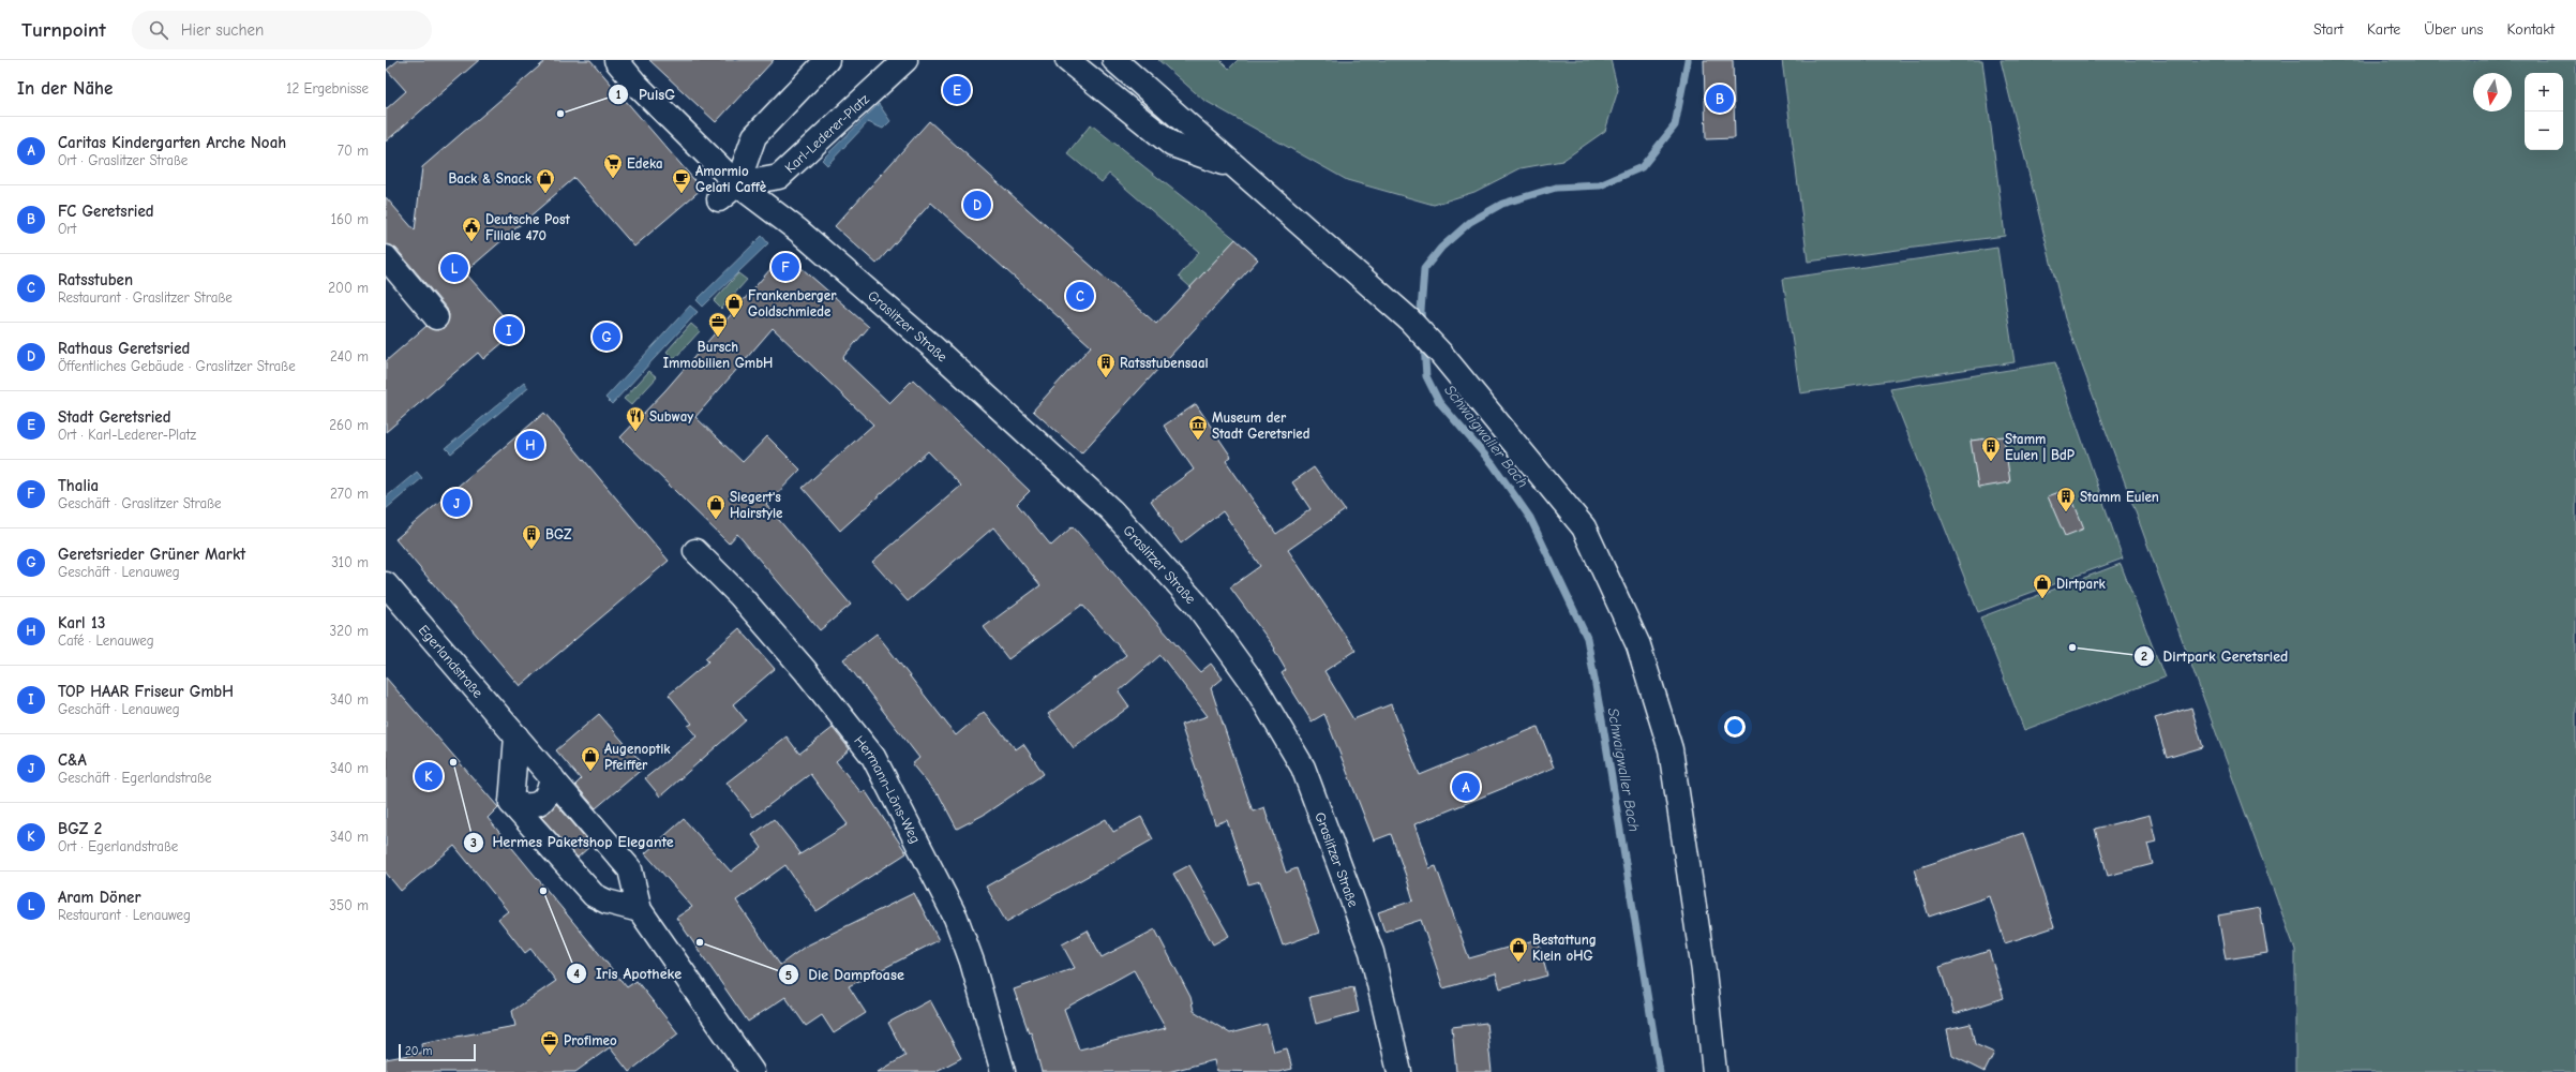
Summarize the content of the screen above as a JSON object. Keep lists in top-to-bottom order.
{
  "streets": {
    "street": [
      "Karl-Lederer-Platz",
      "Graslitzer Straße",
      "Egerlandstraße",
      "Hermann-Löns-Weg"
    ]
  },
  "crossings": [
    ["Karl-Lederer-Platz", "Graslitzer Straße"]
  ],
  "water": ["Schwaigwaller Bach"],
  "places": {
    "other": [
      "PulsG",
      "Dirtpark Geretsried",
      "Hermes Paketshop Elegante",
      "Iris Apotheke",
      "Die Dampfoase"
    ],
    "supermarket": ["Edeka"],
    "shop": [
      "Back & Snack",
      "Frankenberger Goldschmiede",
      "Siegert's Hairstyle",
      "Dirtpark",
      "Augenoptik Pfeiffer",
      "Bestattung Klein oHG"
    ],
    "cafe": ["Amormio Gelati Caffè"],
    "public building": ["Deutsche Post Filiale 470"],
    "office": ["Bursch Immobilien GmbH", "Profimeo"],
    "building": [
      "Ratsstubensaal",
      "Stamm Eulen | BdP",
      "Stamm Eulen",
      "BGZ"
    ],
    "restaurant": ["Subway"],
    "museum": ["Museum der Stadt Geretsried"]
  },
  "scale_bar": "20 m",
  "north": "bottom",
  "page": {
    "header": "Turnpoint",
    "search": "Hier suchen",
    "nav": [
      "Start",
      "Karte",
      "Über uns",
      "Kontakt"
    ],
    "heading": ["In der Nähe", "12 Ergebnisse"],
    "map_buttons": ["+", "−"],
    "pins": [
      "E",
      "B",
      "D",
      "F",
      "L",
      "C",
      "I",
      "G",
      "H",
      "J",
      "K",
      "A"
    ],
    "list": [
      {
        "mark": "A",
        "name": "Caritas Kindergarten Arche Noah",
        "note": "Ort · Graslitzer Straße",
        "value": "70 m"
      },
      {
        "mark": "B",
        "name": "FC Geretsried",
        "note": "Ort",
        "value": "160 m"
      },
      {
        "mark": "C",
        "name": "Ratsstuben",
        "note": "Restaurant · Graslitzer Straße",
        "value": "200 m"
      },
      {
        "mark": "D",
        "name": "Rathaus Geretsried",
        "note": "Öffentliches Gebäude · Graslitzer Straße",
        "value": "240 m"
      },
      {
        "mark": "E",
        "name": "Stadt Geretsried",
        "note": "Ort · Karl-Lederer-Platz",
        "value": "260 m"
      },
      {
        "mark": "F",
        "name": "Thalia",
        "note": "Geschäft · Graslitzer Straße",
        "value": "270 m"
      },
      {
        "mark": "G",
        "name": "Geretsrieder Grüner Markt",
        "note": "Geschäft · Lenauweg",
        "value": "310 m"
      },
      {
        "mark": "H",
        "name": "Karl 13",
        "note": "Café · Lenauweg",
        "value": "320 m"
      },
      {
        "mark": "I",
        "name": "TOP HAAR Friseur GmbH",
        "note": "Geschäft · Lenauweg",
        "value": "340 m"
      },
      {
        "mark": "J",
        "name": "C&A",
        "note": "Geschäft · Egerlandstraße",
        "value": "340 m"
      },
      {
        "mark": "K",
        "name": "BGZ 2",
        "note": "Ort · Egerlandstraße",
        "value": "340 m"
      },
      {
        "mark": "L",
        "name": "Aram Döner",
        "note": "Restaurant · Lenauweg",
        "value": "350 m"
      }
    ],
    "scale": "20 m"
  }
}
